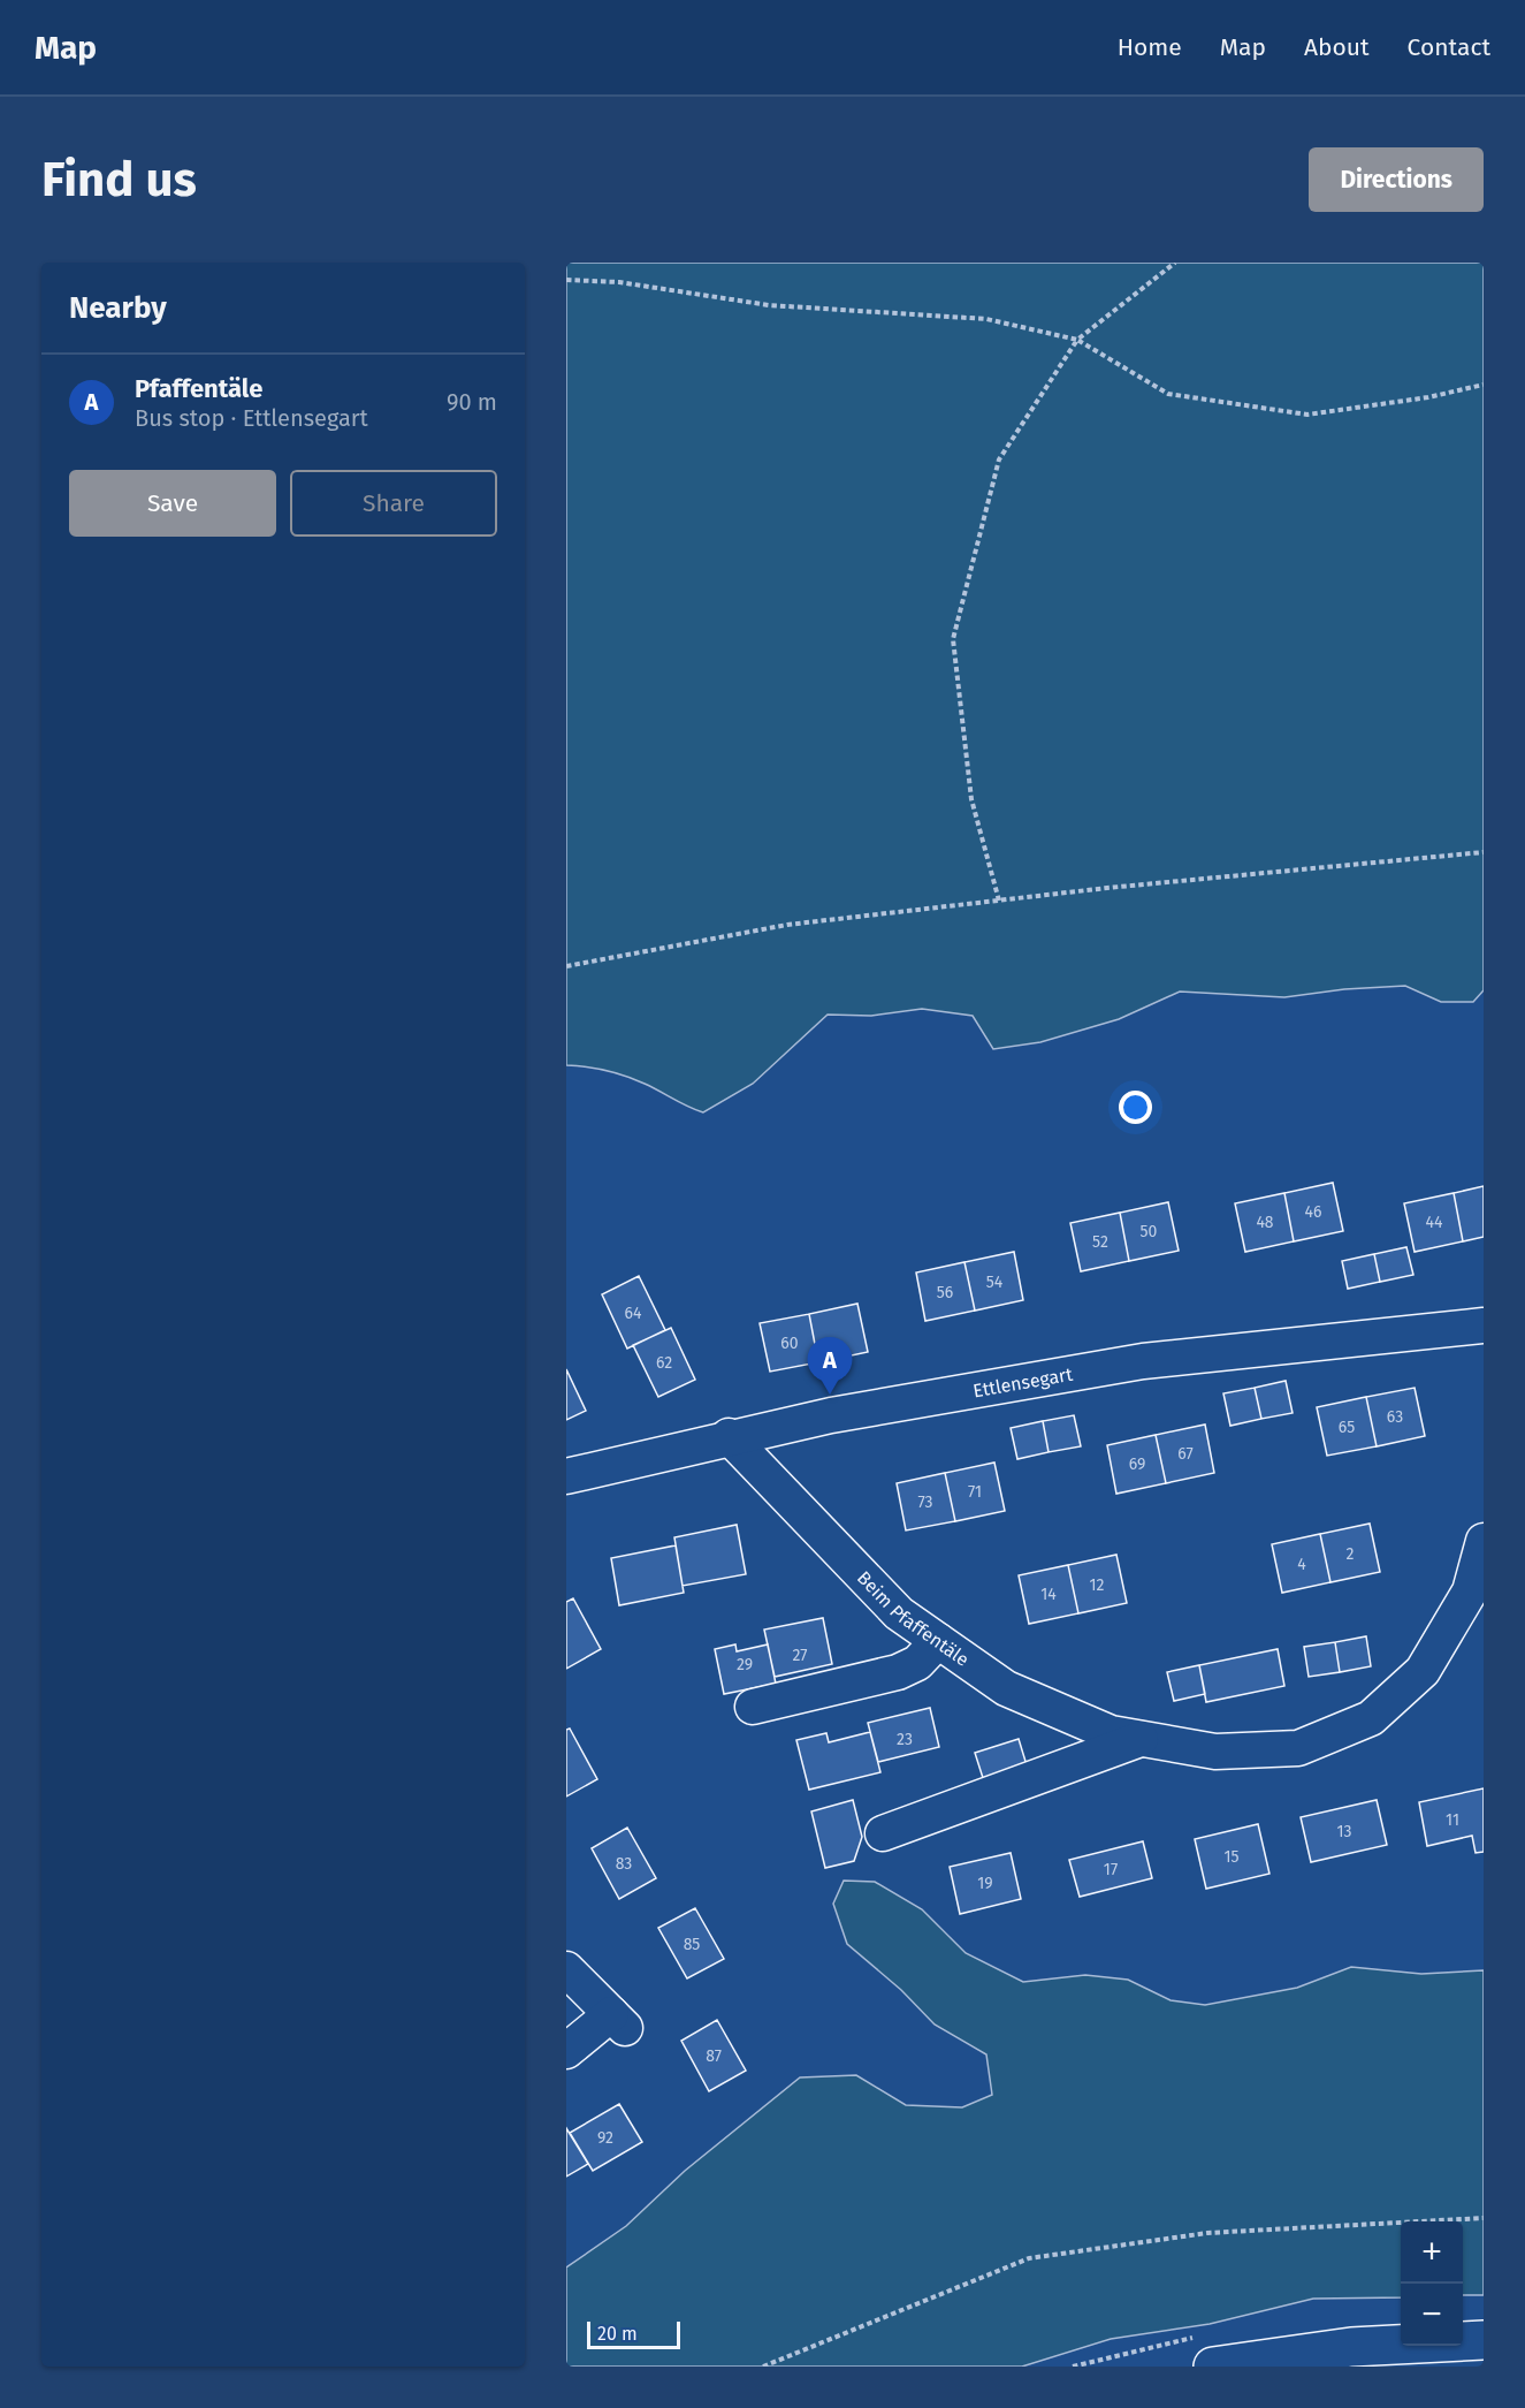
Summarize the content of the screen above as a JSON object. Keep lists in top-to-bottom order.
{
  "streets": {
    "street": ["Ettlensegart", "Beim Pfaffentäle"]
  },
  "crossings": [
    ["Ettlensegart", "Beim Pfaffentäle"]
  ],
  "house_numbers": [
    "46",
    "48",
    "44",
    "50",
    "52",
    "54",
    "56",
    "64",
    "60",
    "62",
    "63",
    "65",
    "67",
    "69",
    "71",
    "73",
    "2",
    "4",
    "12",
    "14",
    "27",
    "29",
    "23",
    "11",
    "13",
    "15",
    "83",
    "17",
    "19",
    "85",
    "87",
    "92"
  ],
  "scale_bar": "20 m",
  "page": {
    "header": "Map",
    "nav": [
      "Home",
      "Map",
      "About",
      "Contact"
    ],
    "buttons": [
      "Directions",
      ["Save", "Share"]
    ],
    "title": "Find us",
    "heading": "Nearby",
    "list": [
      {
        "mark": "A",
        "name": "Pfaffentäle",
        "note": "Bus stop · Ettlensegart",
        "value": "90 m"
      }
    ],
    "pins": "A",
    "map_buttons": ["+", "−"],
    "scale": "20 m"
  }
}
